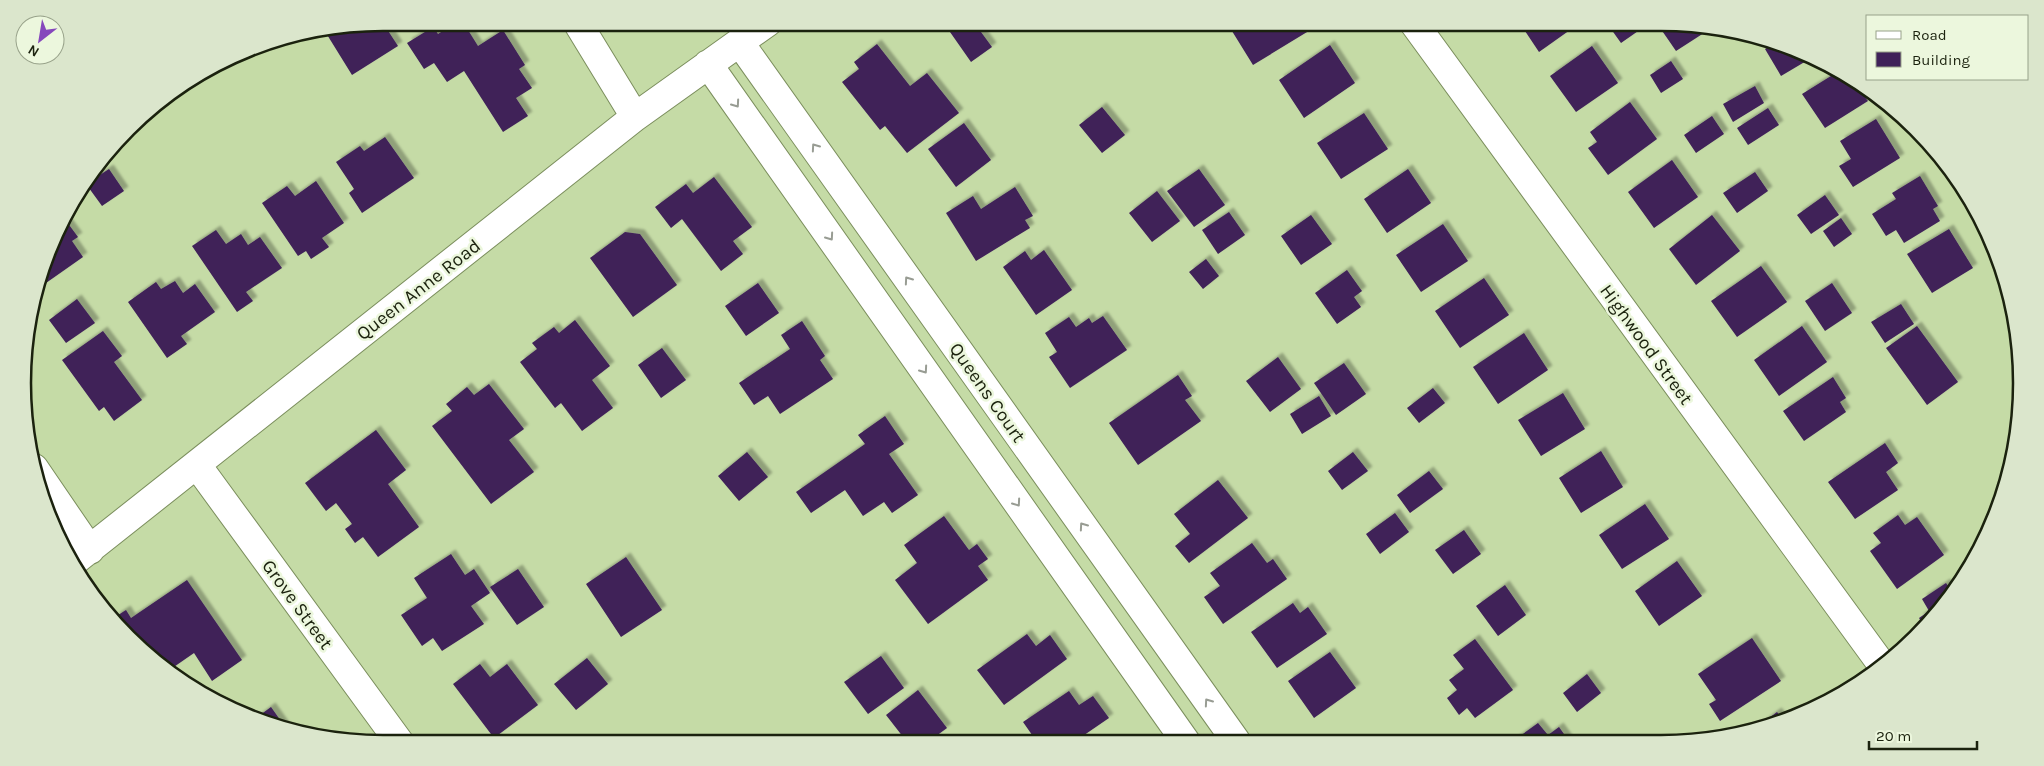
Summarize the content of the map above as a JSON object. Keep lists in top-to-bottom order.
{
  "streets": {
    "street": [
      "Queen Anne Road",
      "Highwood Street",
      "Queens Court",
      "Grove Street"
    ]
  },
  "crossings": [
    ["Queen Anne Road", "Queens Court"],
    ["Queen Anne Road", "Grove Street"]
  ],
  "legend": ["Road", "Building"],
  "scale_bar": "20 m",
  "north": "bottom left"
}
